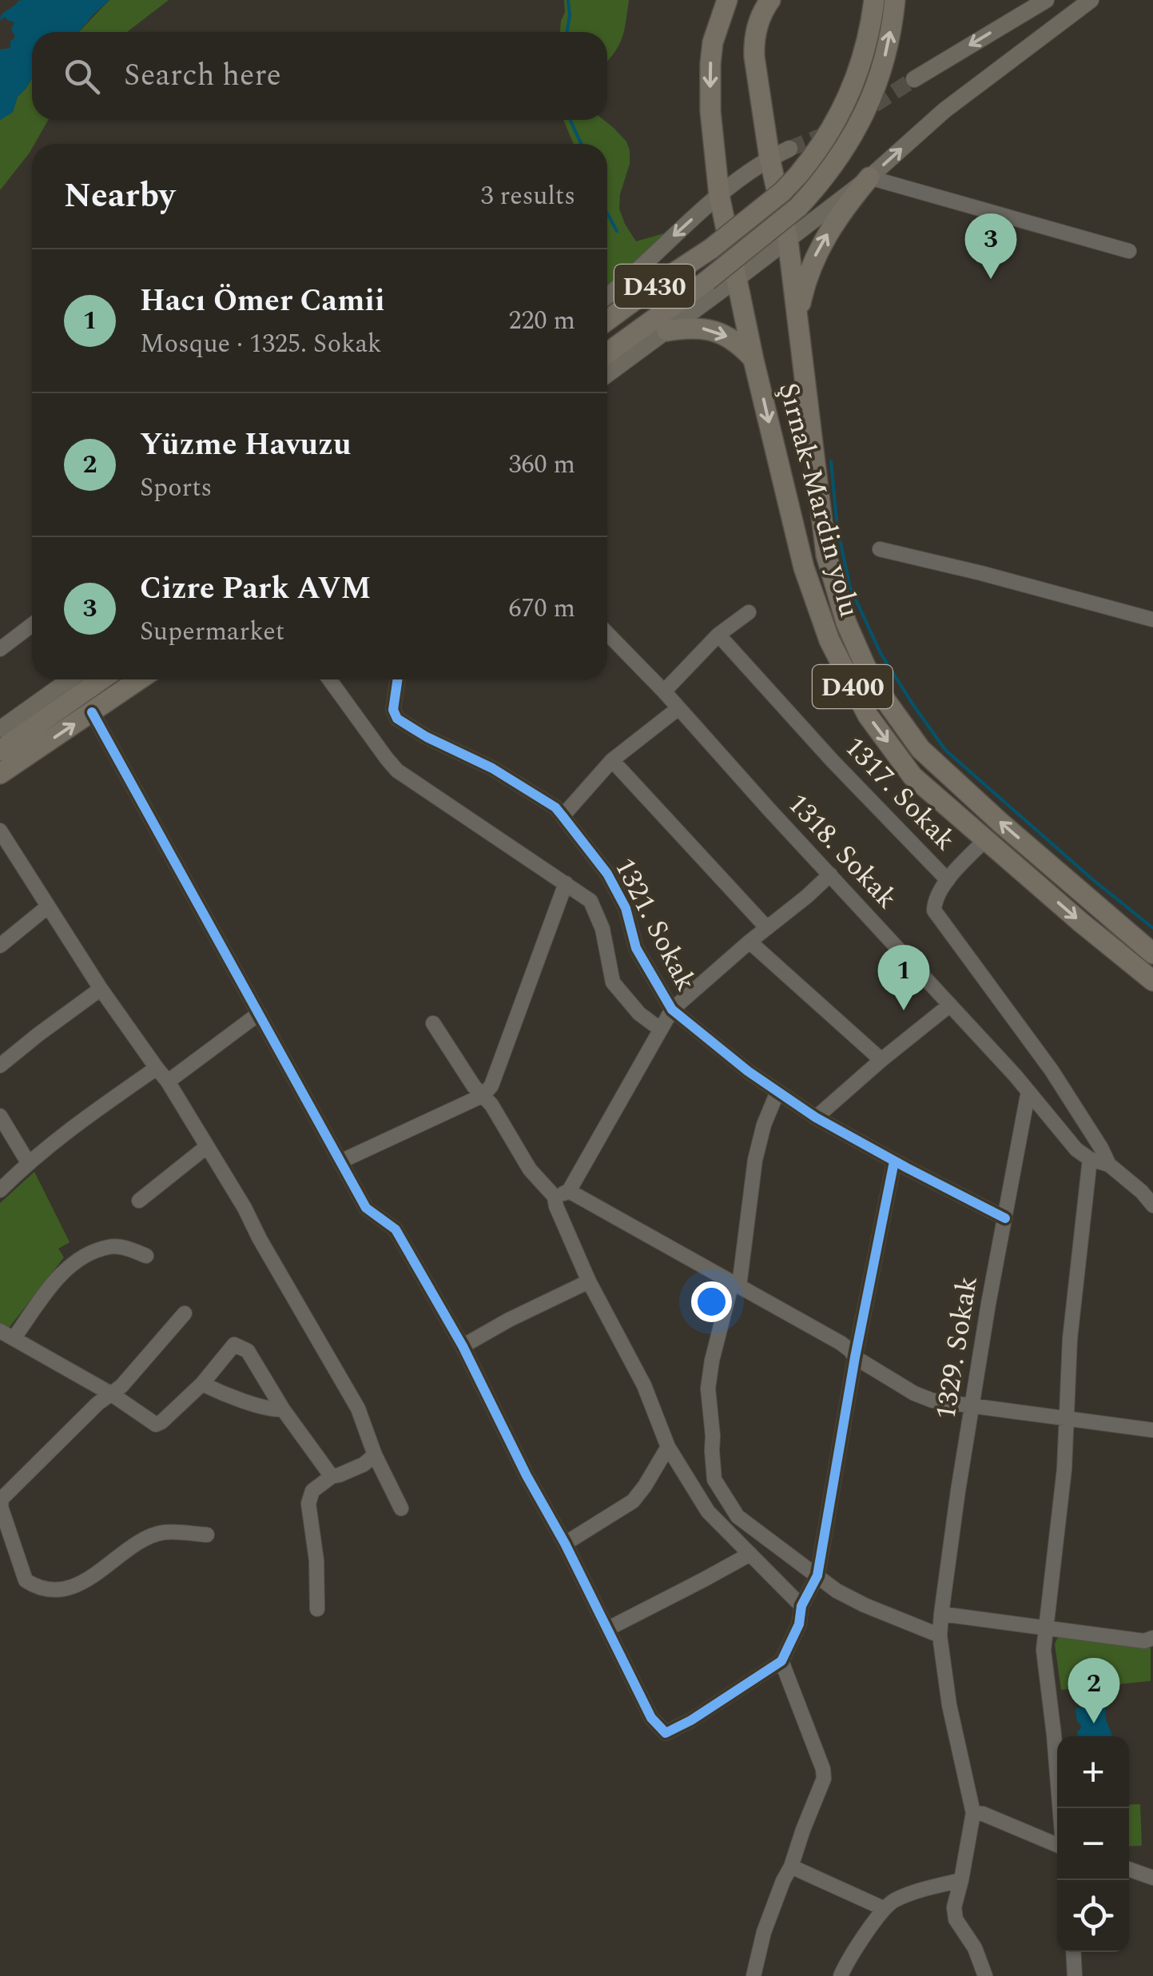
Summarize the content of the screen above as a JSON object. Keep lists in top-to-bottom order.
{
  "streets": {
    "highway": ["D430", "Şırnak-Mardin yolu", "D400"],
    "street": [
      "1317. Sokak",
      "1318. Sokak",
      "1321. Sokak",
      "1329. Sokak"
    ]
  },
  "crossings": [
    ["1318. Sokak", "1329. Sokak"],
    ["1321. Sokak", "1329. Sokak"]
  ],
  "page": {
    "search": "Search here",
    "heading": ["Nearby", "3 results"],
    "pins": ["3", "1", "2"],
    "list": [
      {
        "mark": "1",
        "name": "Hacı Ömer Camii",
        "note": "Mosque · 1325. Sokak",
        "value": "220 m"
      },
      {
        "mark": "2",
        "name": "Yüzme Havuzu",
        "note": "Sports",
        "value": "360 m"
      },
      {
        "mark": "3",
        "name": "Cizre Park AVM",
        "note": "Supermarket",
        "value": "670 m"
      }
    ],
    "map_buttons": ["+", "−"]
  }
}
